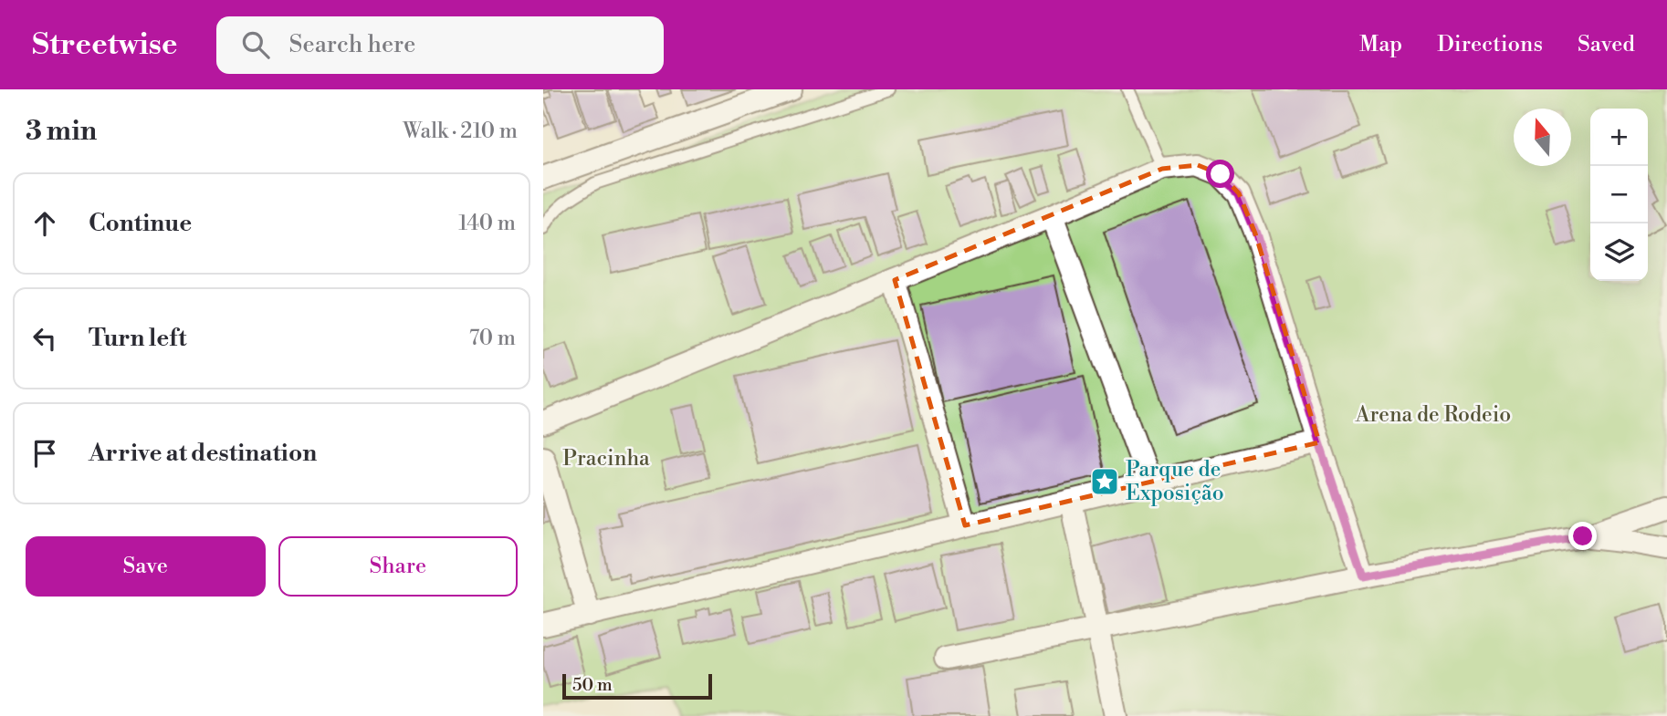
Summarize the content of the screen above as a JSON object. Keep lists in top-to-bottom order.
{
  "parks": ["Arena de Rodeio", "Pracinha"],
  "places": {
    "place": ["Parque de Exposição"]
  },
  "scale_bar": "50 m",
  "north": "top",
  "page": {
    "header": "Streetwise",
    "search": "Search here",
    "nav": ["Map", "Directions", "Saved"],
    "heading": ["3 min", "Walk · 210 m"],
    "map_buttons": ["+", "−"],
    "list": [
      ["Continue", "140 m"],
      ["Turn left", "70 m"],
      "Arrive at destination"
    ],
    "buttons": ["Save", "Share"],
    "scale": "50 m"
  }
}
